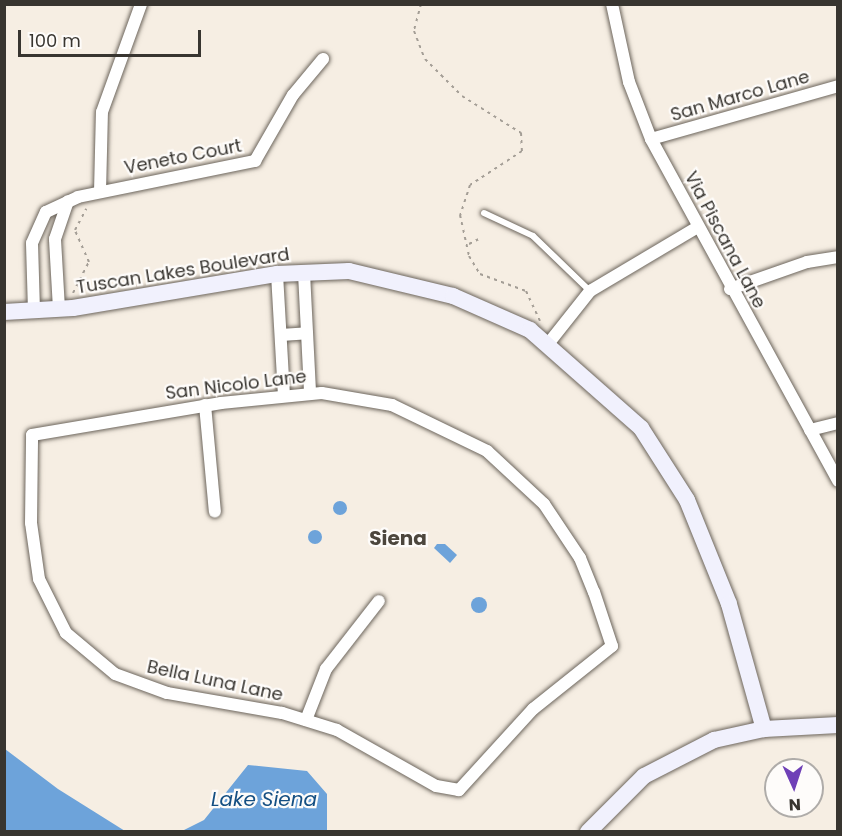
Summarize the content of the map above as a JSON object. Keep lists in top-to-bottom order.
{
  "streets": {
    "street": [
      "San Marco Lane",
      "Veneto Court",
      "Via Piscana Lane",
      "Tuscan Lakes Boulevard",
      "San Nicolo Lane",
      "Bella Luna Lane"
    ]
  },
  "crossings": [
    ["San Marco Lane", "Via Piscana Lane"],
    ["Veneto Court", "Tuscan Lakes Boulevard"],
    ["San Nicolo Lane", "Bella Luna Lane"]
  ],
  "districts": ["Siena"],
  "water": ["Lake Siena"],
  "scale_bar": "100 m",
  "north": "bottom"
}
